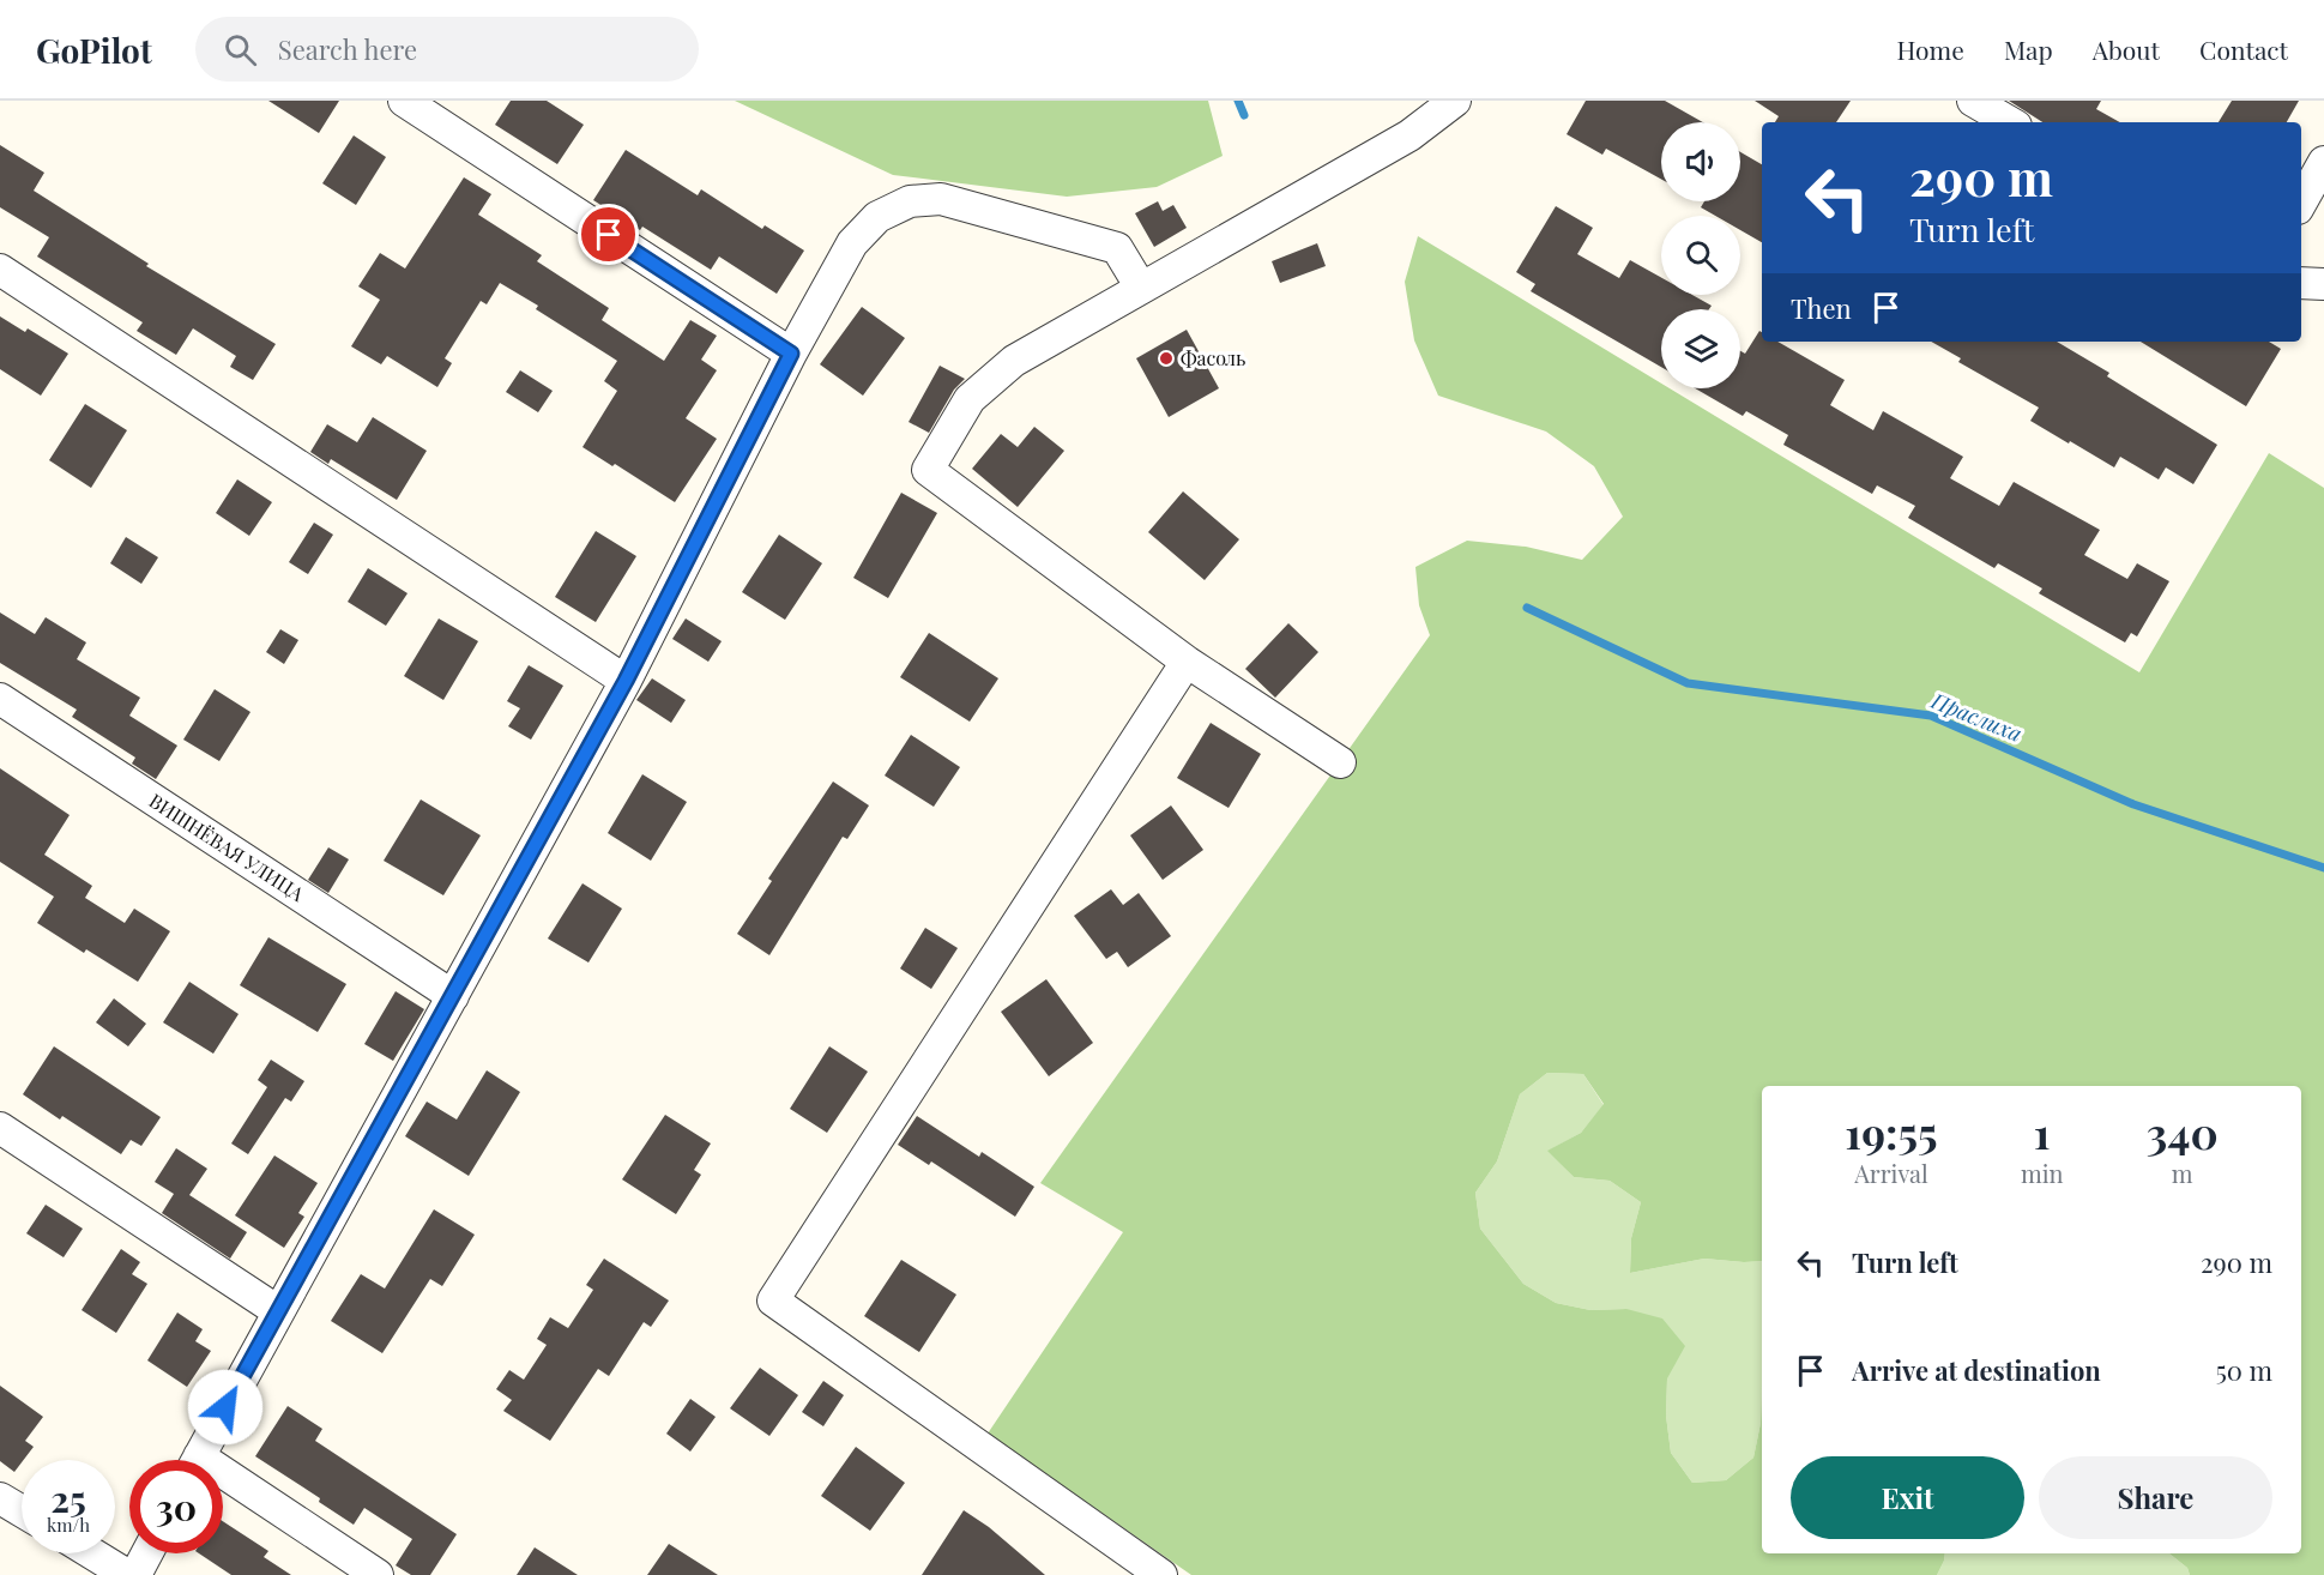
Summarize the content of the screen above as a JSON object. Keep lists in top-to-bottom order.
{
  "streets": {
    "street": ["ВИШНЁВАЯ УЛИЦА"]
  },
  "water": ["Праслиха"],
  "places": ["Фасоль"],
  "page": {
    "header": "GoPilot",
    "search": "Search here",
    "nav": [
      "Home",
      "Map",
      "About",
      "Contact"
    ],
    "turn": ["290 m", "Turn left"],
    "then": "Then",
    "eta": [
      "19:55",
      "Arrival",
      "1",
      "min",
      "340",
      "m"
    ],
    "list": [
      {
        "name": "Turn left",
        "value": "290 m"
      },
      {
        "name": "Arrive at destination",
        "value": "50 m"
      }
    ],
    "buttons": ["Exit", "Share"],
    "speed": "25 km/h",
    "limit": "30"
  }
}
